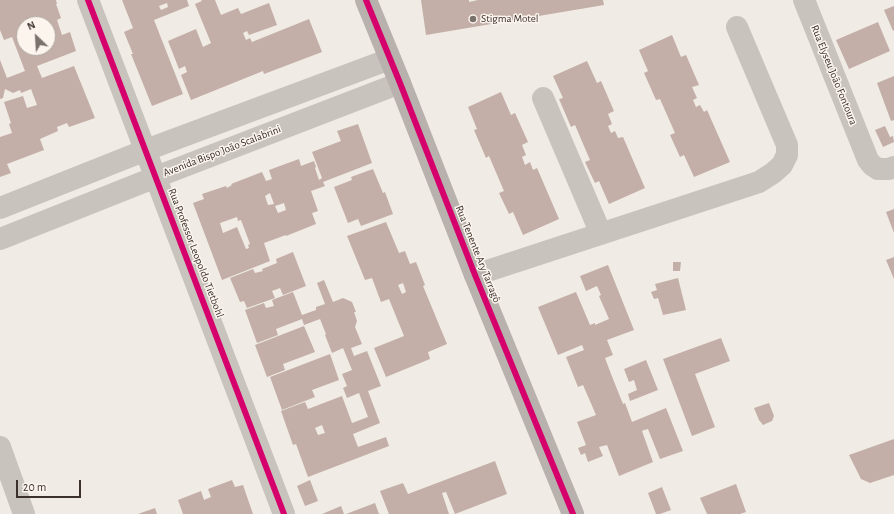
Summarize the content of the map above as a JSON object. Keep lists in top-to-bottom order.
{
  "streets": {
    "main road": ["Rua Tenente Ary Tarragô"],
    "street": ["Rua Elyseu João Fontoura", "Avenida Bispo João Scalabrini", "Rua Professor Leopoldo Tietbohl"]
  },
  "crossings": [
    ["Avenida Bispo João Scalabrini", "Rua Professor Leopoldo Tietbohl"],
    ["Avenida Bispo João Scalabrini", "Rua Tenente Ary Tarragô"]
  ],
  "places": ["Stigma Motel"],
  "scale_bar": "20 m",
  "north": "top left"
}
